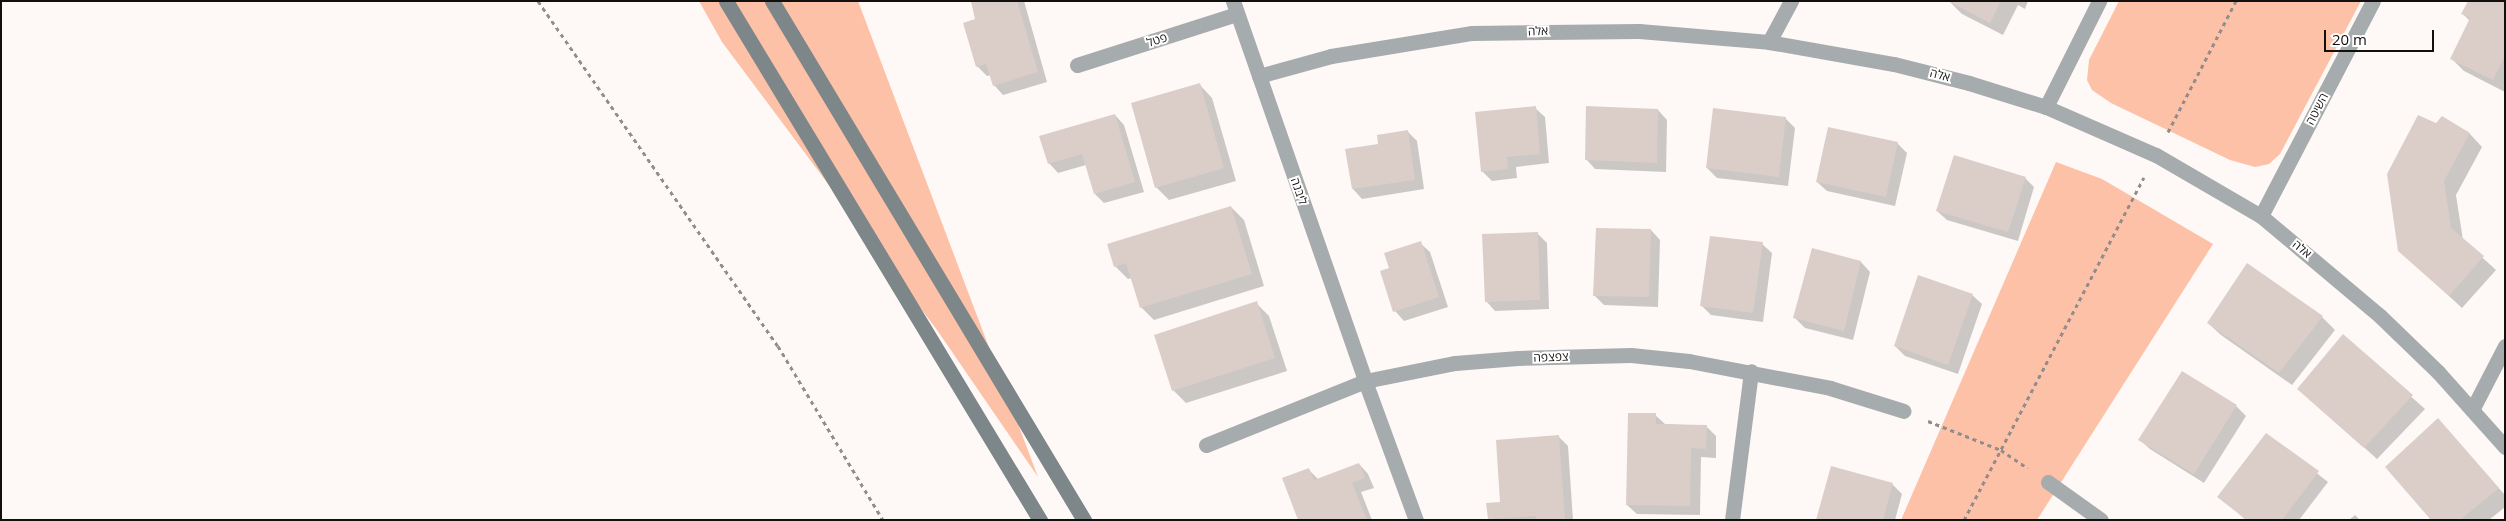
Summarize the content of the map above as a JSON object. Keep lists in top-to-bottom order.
{
  "streets": {
    "street": [
      "אלה",
      "פטל",
      "השיטה",
      "ליבנה",
      "צפצפה"
    ]
  },
  "crossings": [
    ["אלה", "השיטה"],
    ["אלה", "ליבנה"],
    ["פטל", "ליבנה"],
    ["ליבנה", "צפצפה"]
  ],
  "scale_bar": "20 m"
}
